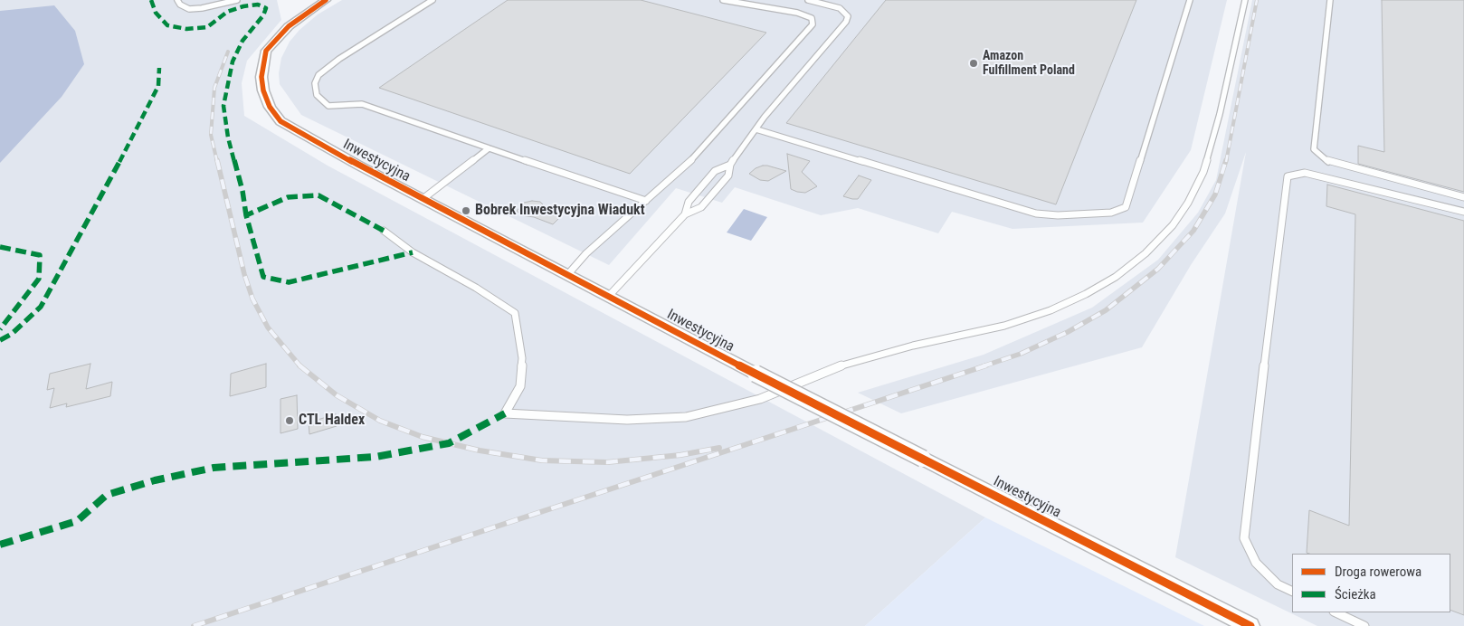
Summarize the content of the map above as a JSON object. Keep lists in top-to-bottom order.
{
  "streets": {
    "street": ["Inwestycyjna"]
  },
  "places": ["Amazon Fulfillment Poland", "Bobrek Inwestycyjna Wiadukt", "CTL Haldex"],
  "legend": ["Droga rowerowa", "Ścieżka"]
}
